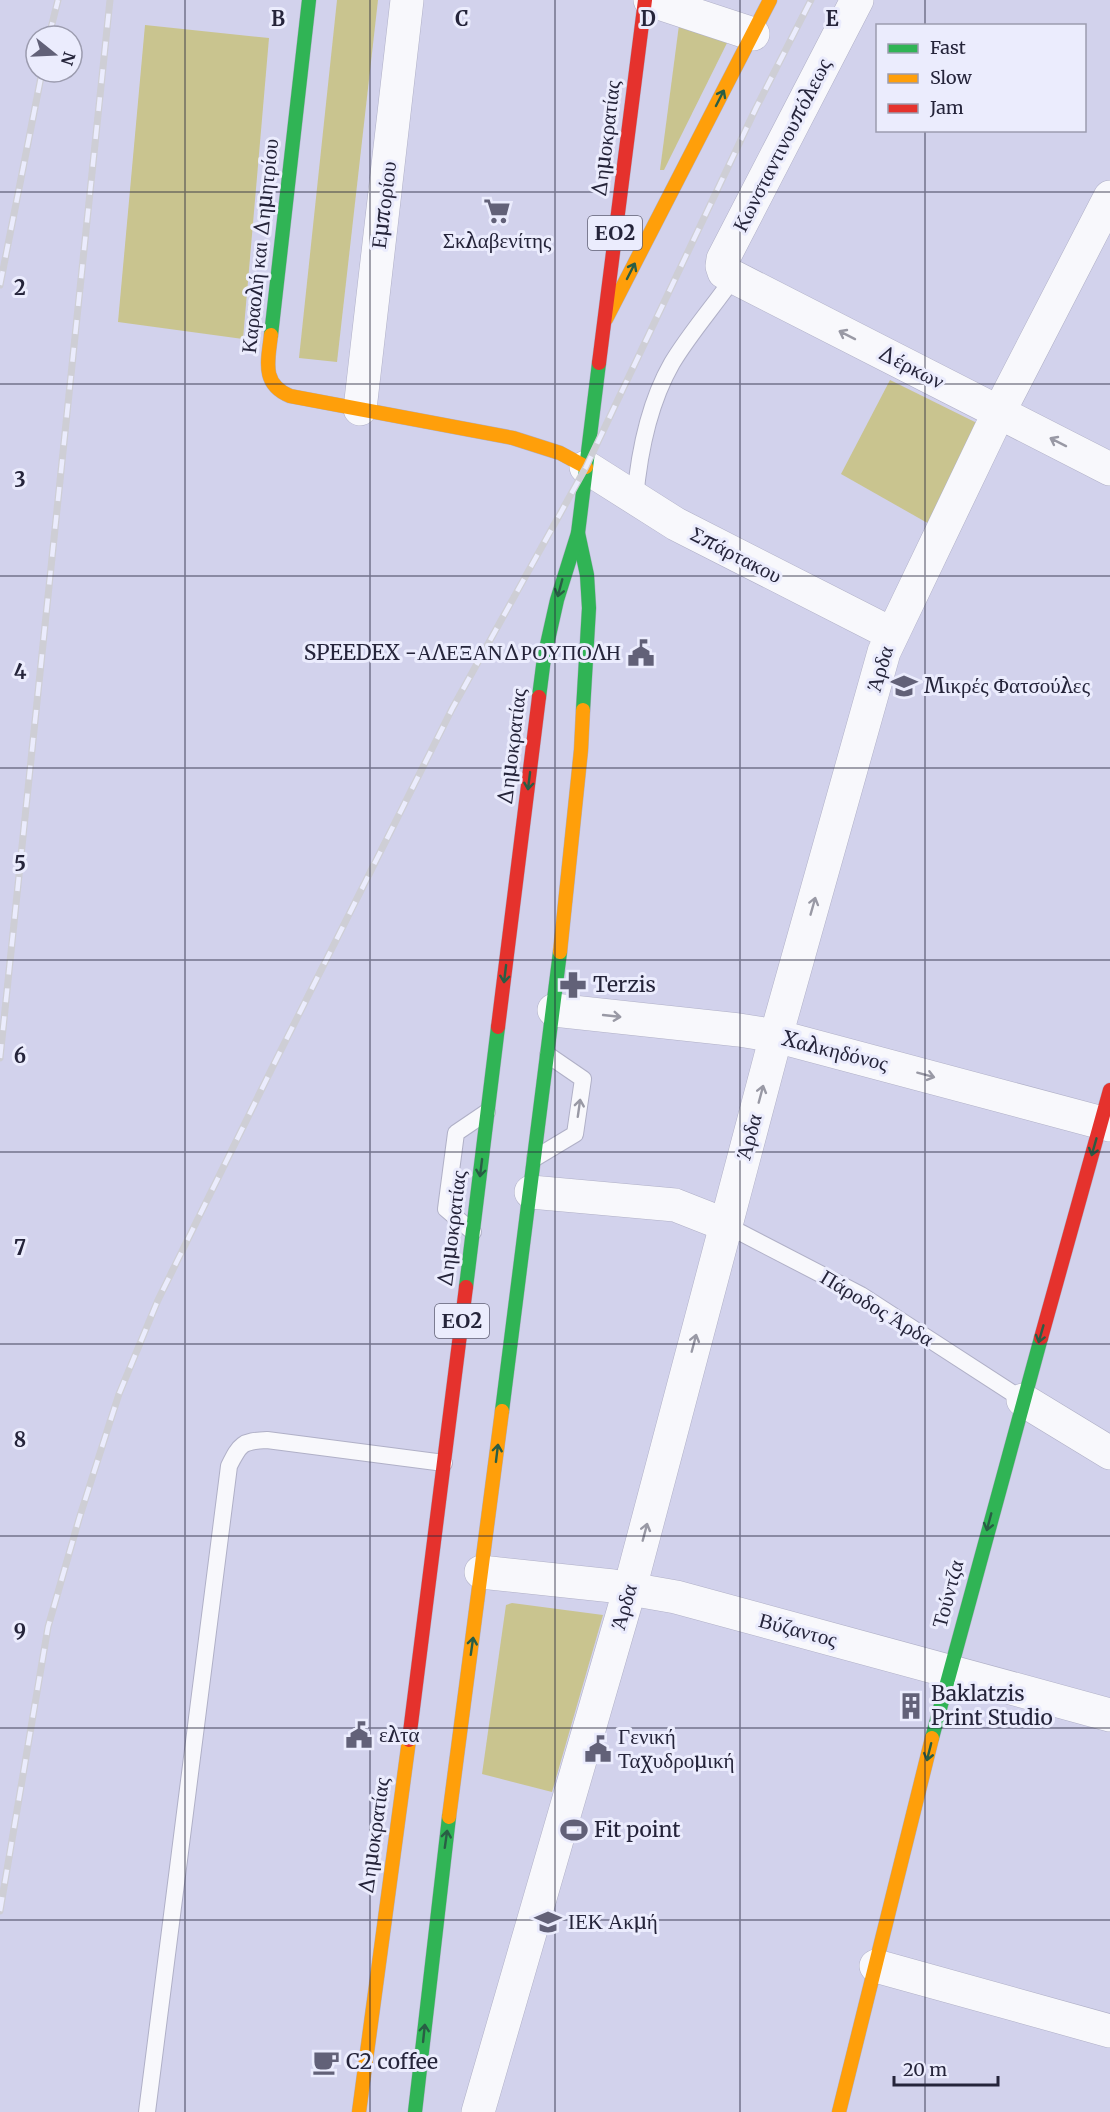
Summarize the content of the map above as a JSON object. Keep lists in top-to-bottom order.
{
  "streets": {
    "main road": [
      "Δημοκρατίας",
      "ΕΟ2",
      "Καραολή και Δημητρίου",
      "Τούντζα"
    ],
    "street": [
      "Κωνσταντινουπόλεως",
      "Εμπορίου",
      "Δέρκων",
      "Σπάρτακου",
      "Άρδα",
      "Χαλκηδόνος",
      "Βύζαντος"
    ],
    "lane": ["Πάροδος Άρδα"]
  },
  "crossings": [
    ["Δημοκρατίας", "Καραολή και Δημητρίου"],
    ["Δημοκρατίας", "Σπάρτακου"],
    ["Δημοκρατίας", "Χαλκηδόνος"],
    ["Δημοκρατίας", "Βύζαντος"],
    ["Κωνσταντινουπόλεως", "Δέρκων"],
    ["Εμπορίου", "Καραολή και Δημητρίου"],
    ["Καραολή και Δημητρίου", "Σπάρτακου"],
    ["Δέρκων", "Άρδα"],
    ["Σπάρτακου", "Άρδα"],
    ["Άρδα", "Χαλκηδόνος"],
    ["Άρδα", "Πάροδος Άρδα"],
    ["Άρδα", "Βύζαντος"],
    ["Χαλκηδόνος", "Τούντζα"],
    ["Πάροδος Άρδα", "Τούντζα"],
    ["Τούντζα", "Βύζαντος"]
  ],
  "one_way": ["Δέρκων", "Άρδα", "Τούντζα"],
  "places": {
    "supermarket": ["Σκλαβενίτης"],
    "public building": ["SPEEDEX -ΑΛΕΞΑΝΔΡΟΥΠΟΛΗ", "ελτα", "Γενική Ταχυδρομική"],
    "school or university": ["Μικρές Φατσούλες", "ΙΕΚ Ακμή"],
    "pharmacy": ["Terzis"],
    "building": ["Baklatzis Print Studio"],
    "sports": ["Fit point"],
    "cafe": ["C2 coffee"]
  },
  "legend": ["Fast", "Slow", "Jam"],
  "scale_bar": "20 m",
  "north": "right",
  "grid": {
    "columns": [
      "B",
      "C",
      "D",
      "E"
    ],
    "rows": [
      "2",
      "3",
      "4",
      "5",
      "6",
      "7",
      "8",
      "9"
    ]
  }
}
